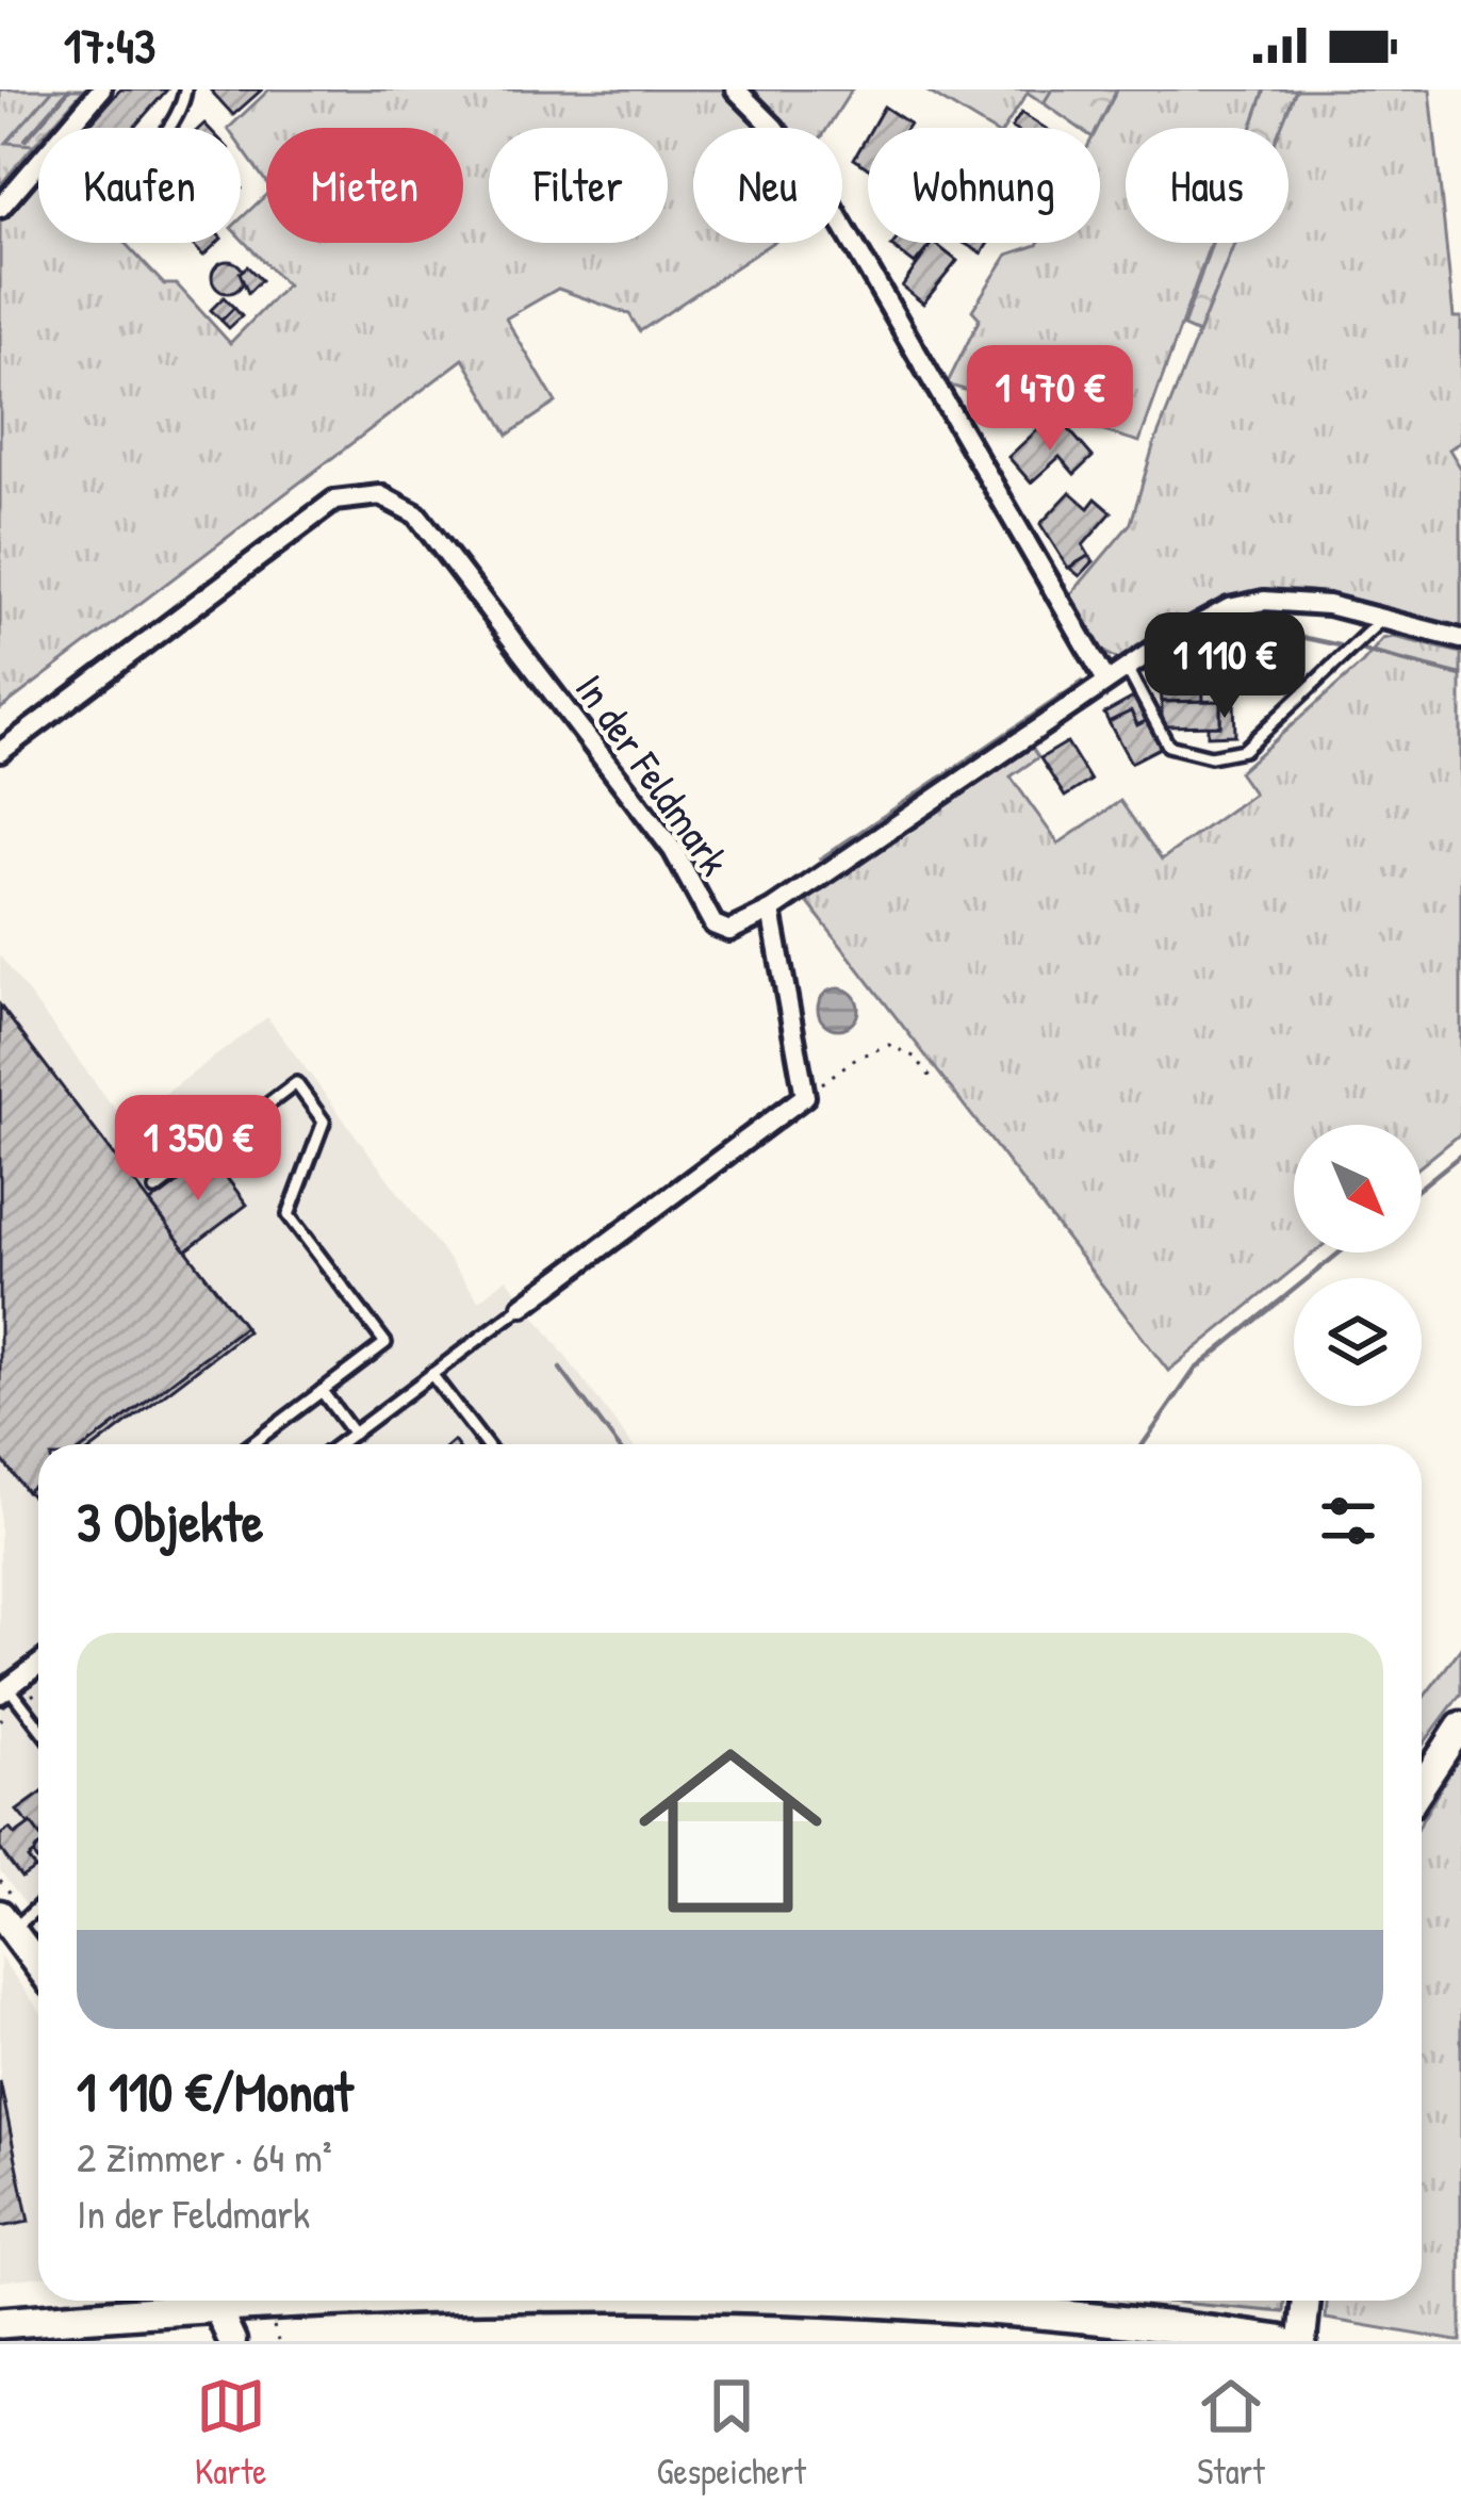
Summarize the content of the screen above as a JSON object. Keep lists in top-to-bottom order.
{
  "streets": {
    "street": ["In der Feldmark"]
  },
  "north": "bottom right",
  "page": {
    "status": "17:43",
    "chip": [
      "Kaufen",
      "Mieten",
      "Filter",
      "Neu",
      "Wohnung",
      "Haus"
    ],
    "price": ["1 470 €", "1 110 €", "1 350 €"],
    "heading": "3 Objekte",
    "list": [
      {
        "name": "1 110 €/Monat",
        "note": "2 Zimmer · 64 m² · In der Feldmark"
      }
    ],
    "tabs": ["Karte", "Gespeichert", "Start"]
  }
}
